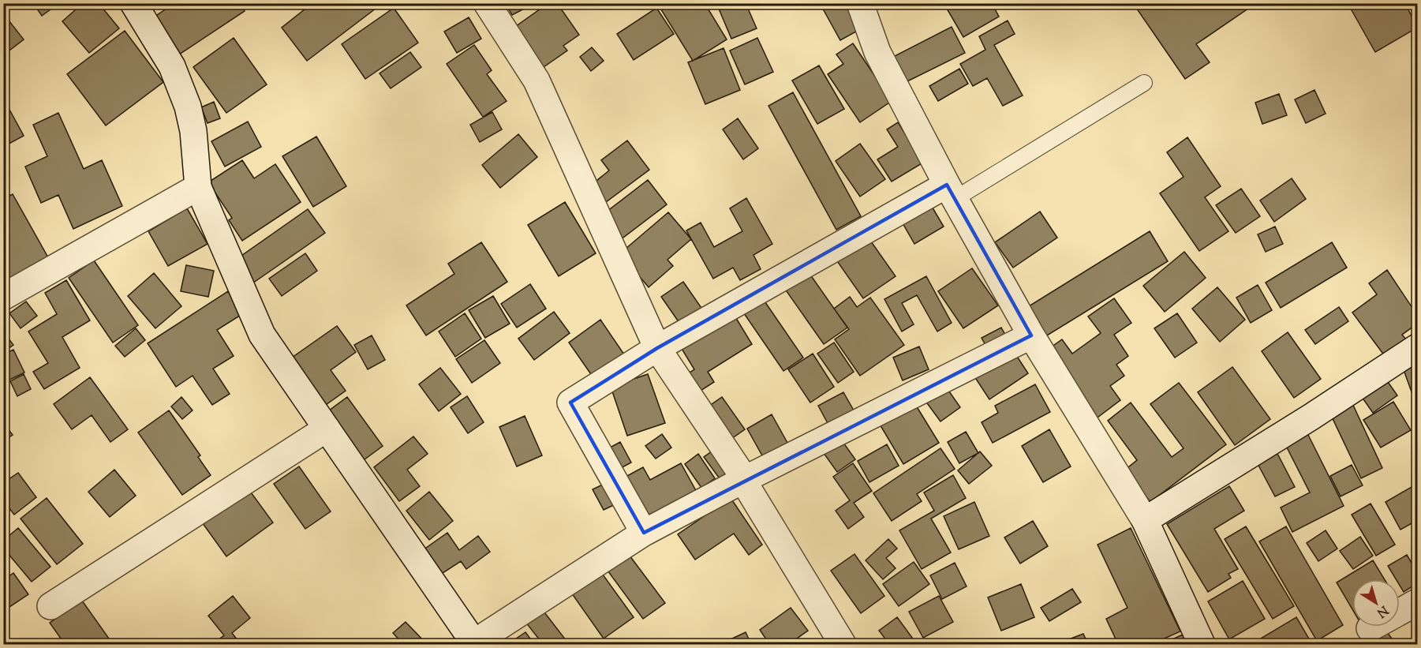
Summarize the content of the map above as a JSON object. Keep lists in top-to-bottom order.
{
  "north": "bottom right"
}
